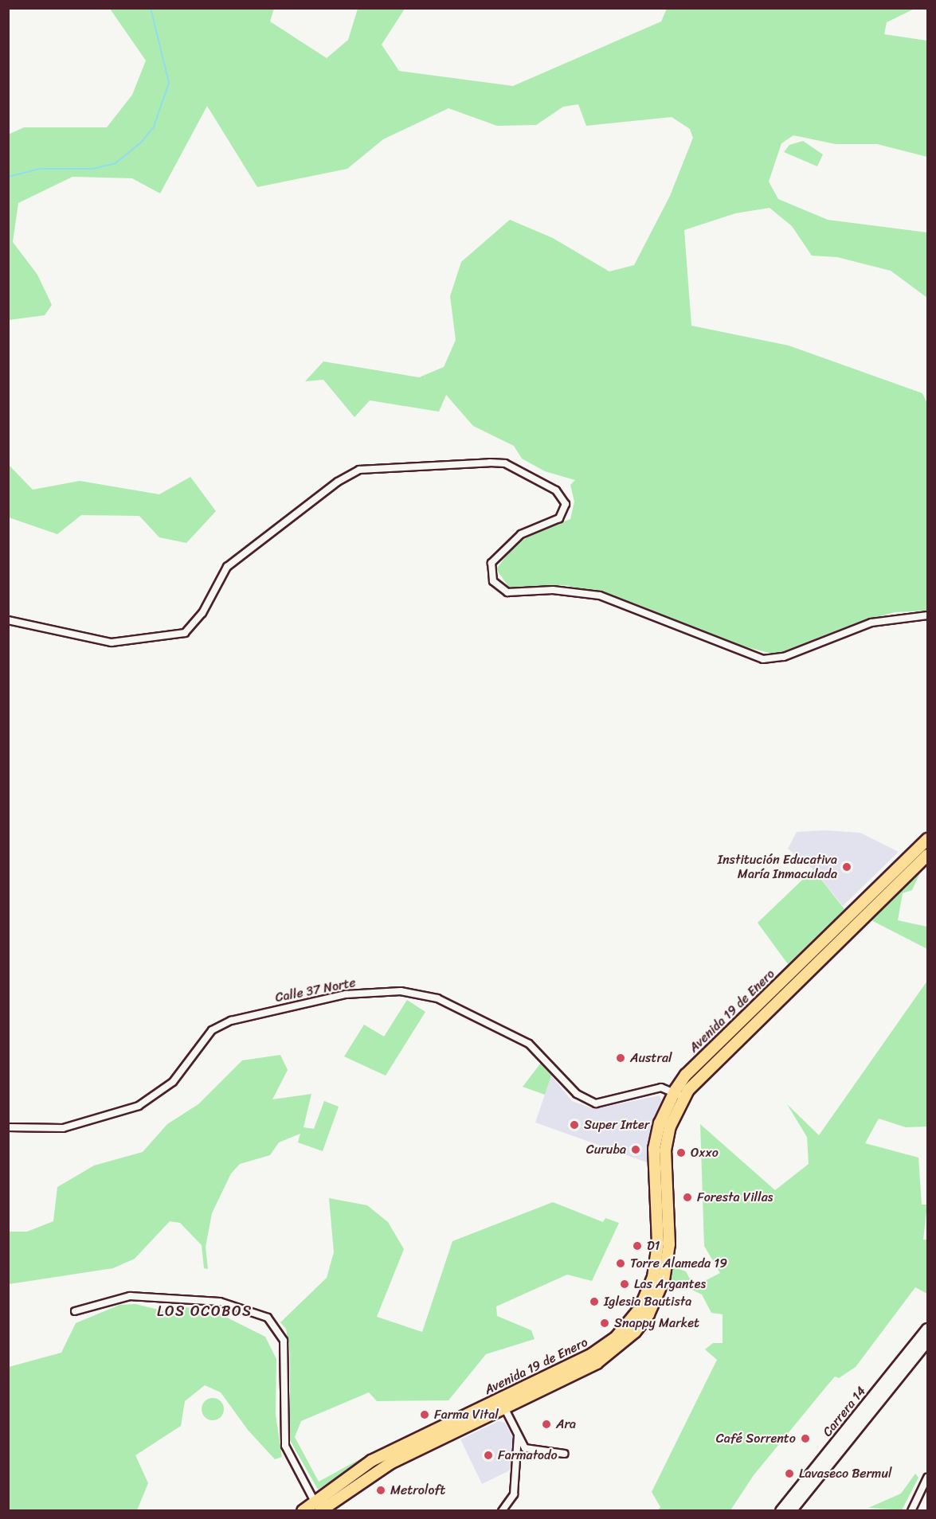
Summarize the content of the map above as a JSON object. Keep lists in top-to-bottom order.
{
  "streets": {
    "main road": ["Avenida 19 de Enero", "Carrera 14"],
    "street": ["Calle 37 Norte"]
  },
  "crossings": [
    ["Calle 37 Norte", "Avenida 19 de Enero"]
  ],
  "districts": ["LOS OCOBOS"],
  "places": [
    "Institución Educativa María Inmaculada",
    "Austral",
    "Super Inter",
    "Curuba",
    "Oxxo",
    "Foresta Villas",
    "D1",
    "Torre Alameda 19",
    "Las Argantes",
    "Iglesia Bautista",
    "Snappy Market",
    "Farma Vital",
    "Ara",
    "Café Sorrento",
    "Farmatodo",
    "Lavaseco Bermul",
    "Metroloft"
  ]
}
